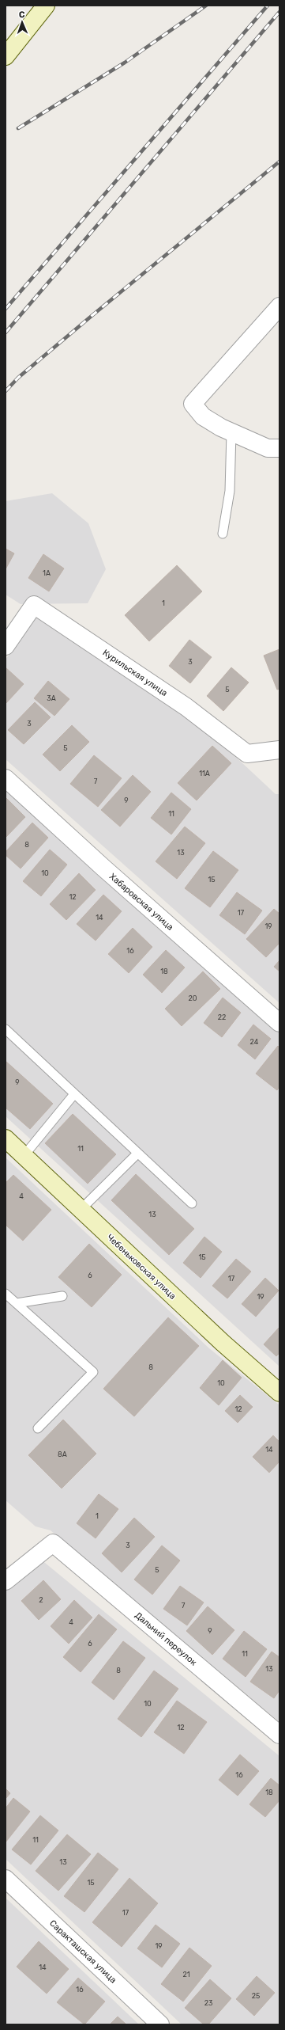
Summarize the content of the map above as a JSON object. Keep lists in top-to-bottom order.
{
  "streets": {
    "street": [
      "Курильская улица",
      "Хабаровская улица",
      "Чебеньковская улица",
      "Дальний переулок",
      "Саракташская улица"
    ]
  },
  "house_numbers": [
    "1А",
    "1",
    "3",
    "5",
    "3А",
    "3",
    "5",
    "11А",
    "7",
    "9",
    "11",
    "8",
    "13",
    "10",
    "15",
    "12",
    "17",
    "14",
    "19",
    "16",
    "18",
    "20",
    "22",
    "24",
    "9",
    "11",
    "4",
    "13",
    "15",
    "6",
    "17",
    "19",
    "8",
    "10",
    "12",
    "14",
    "8А",
    "1",
    "3",
    "5",
    "2",
    "7",
    "4",
    "9",
    "6",
    "11",
    "13",
    "8",
    "10",
    "12",
    "16",
    "18",
    "11",
    "13",
    "15",
    "17",
    "19",
    "14",
    "21",
    "16",
    "25",
    "23"
  ],
  "north": "top"
}
